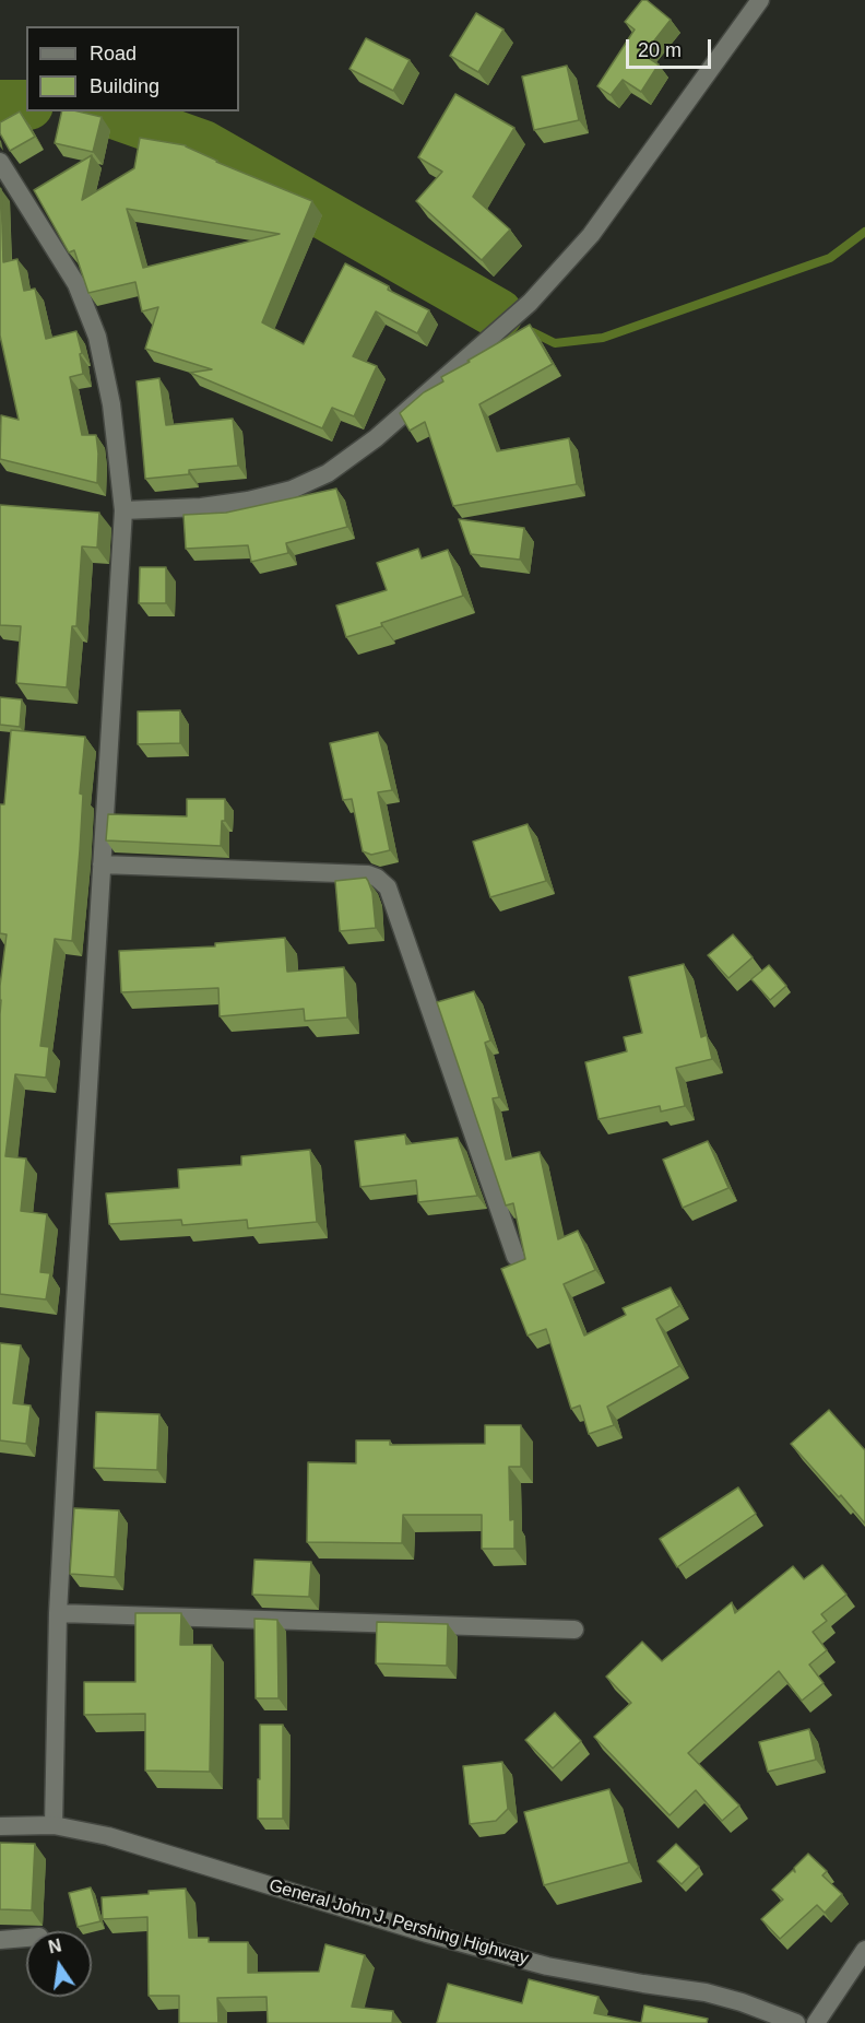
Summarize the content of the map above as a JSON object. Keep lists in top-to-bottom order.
{
  "streets": {
    "street": ["General John J. Pershing Highway"]
  },
  "legend": ["Road", "Building"],
  "scale_bar": "20 m",
  "north": "top"
}
